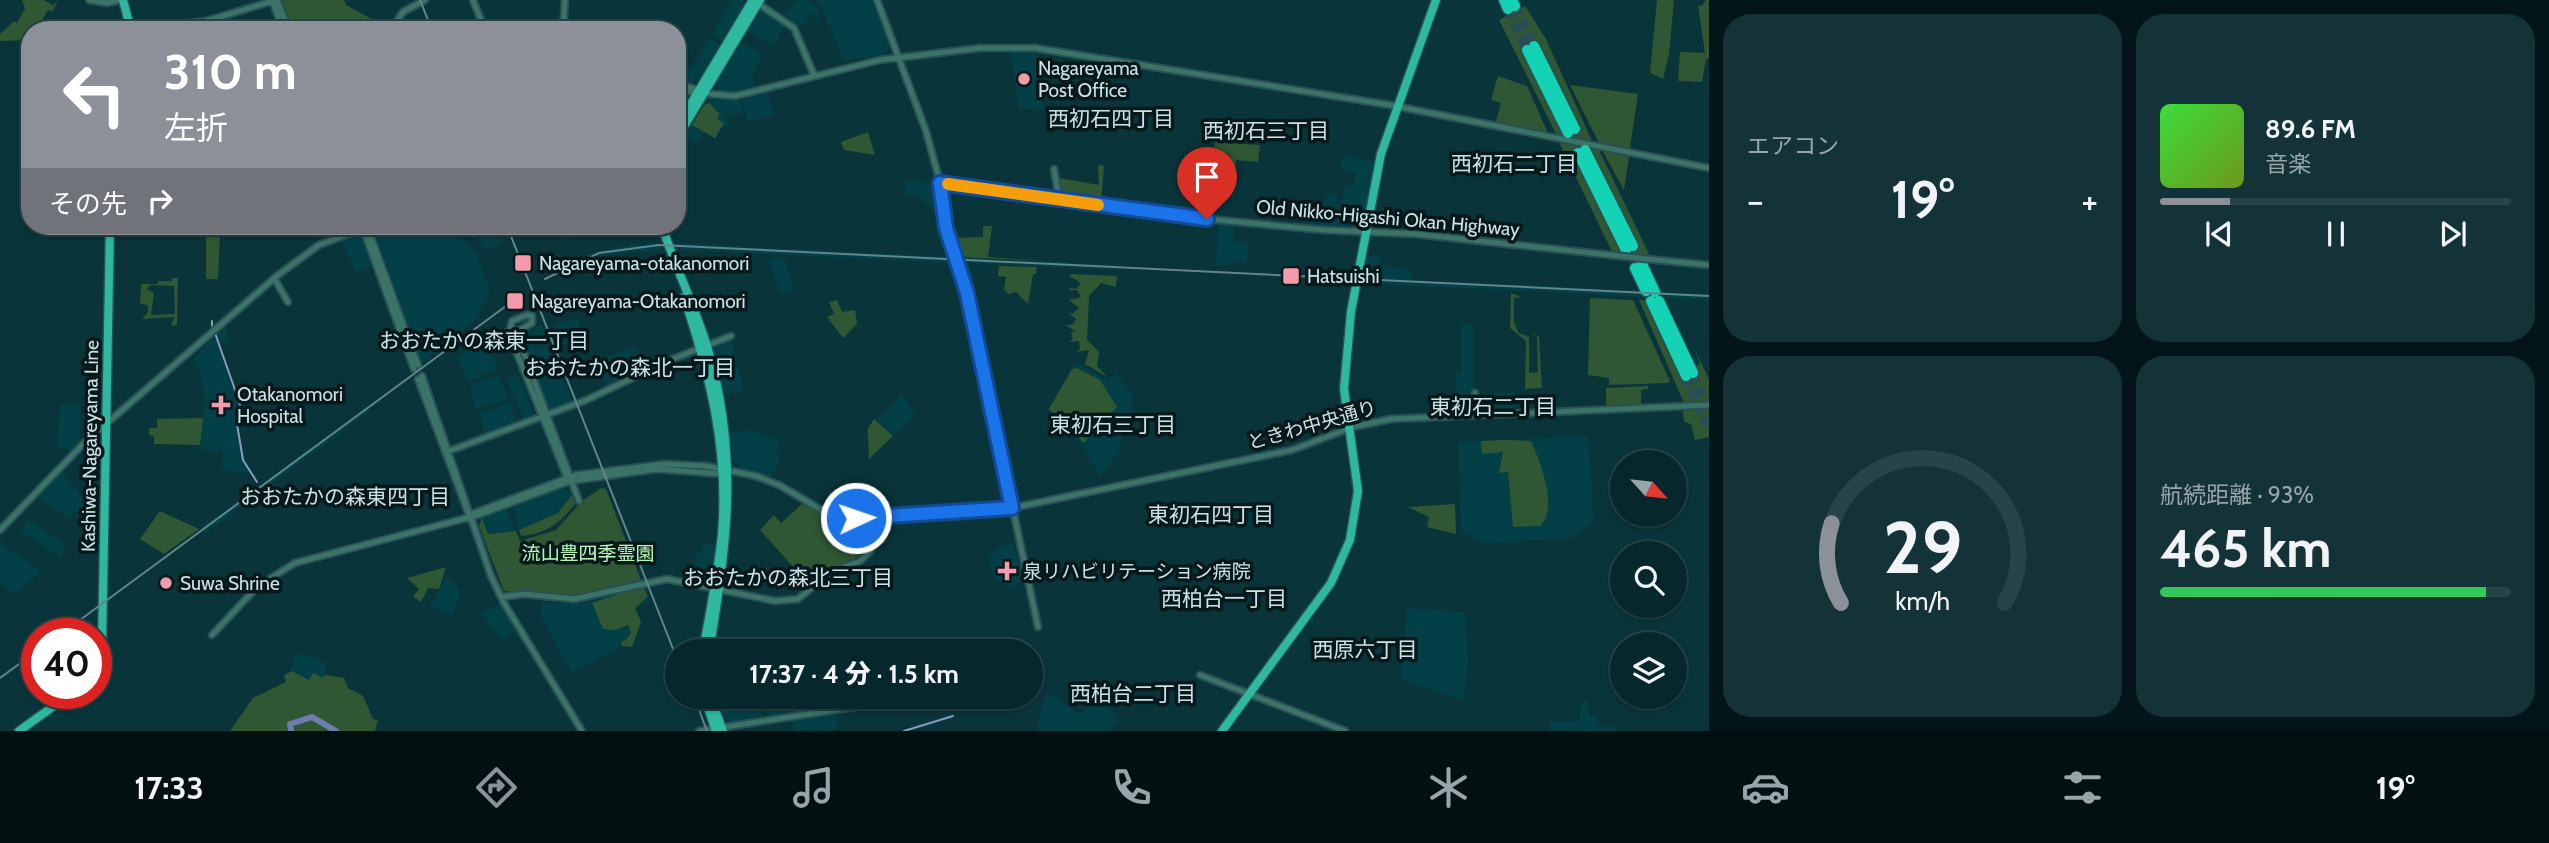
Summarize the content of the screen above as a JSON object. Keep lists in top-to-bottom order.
{
  "streets": {
    "main road": ["Kashiwa-Nagareyama Line"],
    "street": ["Old Nikko-Higashi Okan Highway", "ときわ中央通り"]
  },
  "districts": [
    "西初石四丁目",
    "西初石三丁目",
    "西初石二丁目",
    "おおたかの森東一丁目",
    "おおたかの森北一丁目",
    "東初石二丁目",
    "東初石三丁目",
    "おおたかの森東四丁目",
    "東初石四丁目",
    "おおたかの森北三丁目",
    "西柏台一丁目",
    "西原六丁目",
    "西柏台二丁目"
  ],
  "parks": ["流山豊四季霊園"],
  "places": {
    "other": ["Nagareyama Post Office", "Suwa Shrine"],
    "transit": ["Nagareyama-otakanomori", "Hatsuishi", "Nagareyama-Otakanomori"],
    "health": ["Otakanomori Hospital", "泉リハビリテーション病院"]
  },
  "north": "bottom right",
  "page": {
    "tile": [
      "エアコン",
      ["航続距離 · 93%", "465 km"]
    ],
    "turn": ["310 m", "左折"],
    "song": ["89.6 FM", "音楽"],
    "then": "その先",
    "heat": ["−", "19°", "+"],
    "limit": "40",
    "trip": "17:37 · 4 分 · 1.5 km",
    "tabs": ["17:33", "19°"],
    "gauge": ["29", "km/h"]
  }
}
